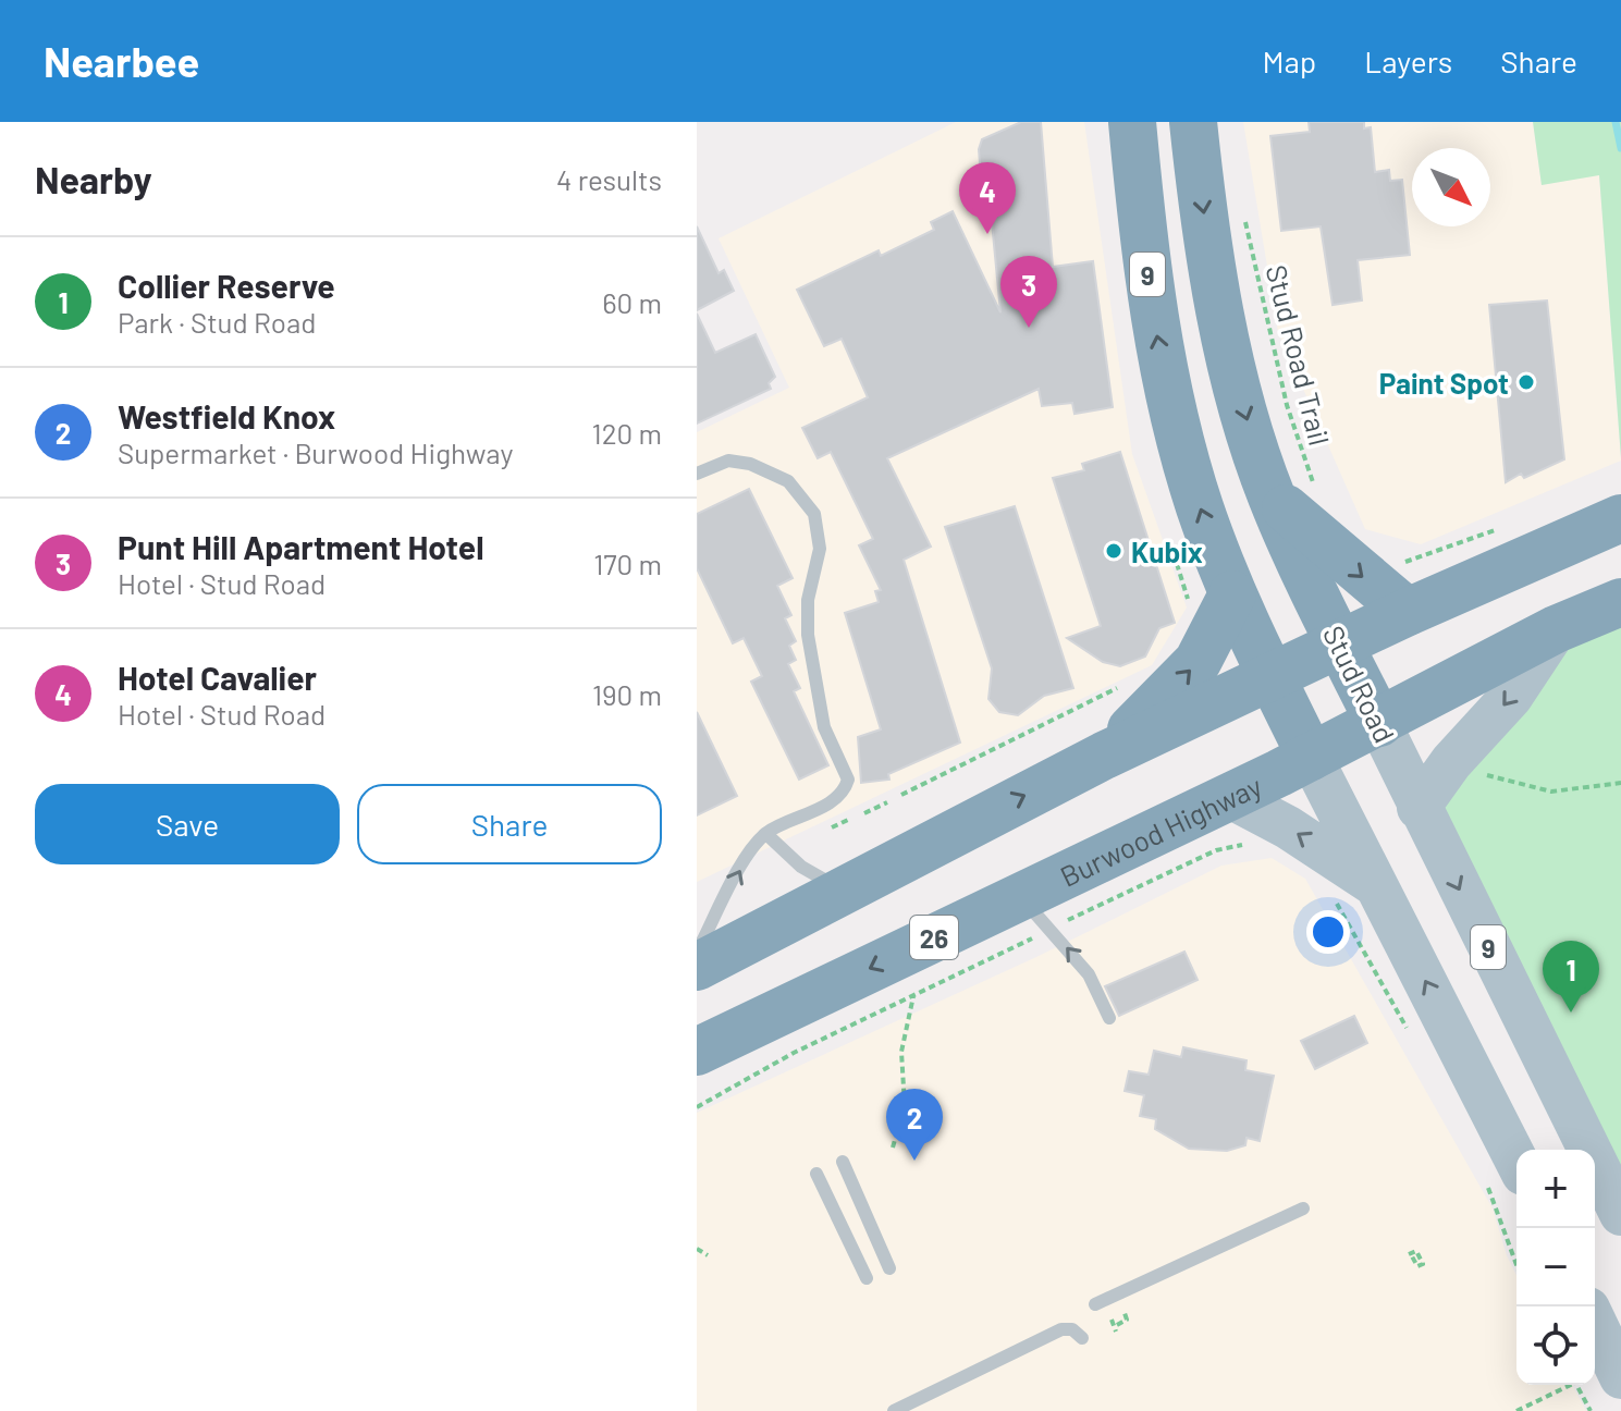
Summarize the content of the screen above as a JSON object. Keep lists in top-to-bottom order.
{
  "streets": {
    "highway": [
      "9",
      "Stud Road",
      "Burwood Highway",
      "26"
    ],
    "path": ["Stud Road Trail"]
  },
  "crossings": [
    ["9", "Burwood Highway"],
    ["Stud Road Trail", "Stud Road"],
    ["Stud Road", "Burwood Highway"]
  ],
  "places": ["Paint Spot", "Kubix"],
  "north": "bottom right",
  "page": {
    "header": "Nearbee",
    "nav": ["Map", "Layers", "Share"],
    "heading": ["Nearby", "4 results"],
    "pins": [
      "4",
      "3",
      "1",
      "2"
    ],
    "list": [
      {
        "mark": "1",
        "name": "Collier Reserve",
        "note": "Park · Stud Road",
        "value": "60 m"
      },
      {
        "mark": "2",
        "name": "Westfield Knox",
        "note": "Supermarket · Burwood Highway",
        "value": "120 m"
      },
      {
        "mark": "3",
        "name": "Punt Hill Apartment Hotel",
        "note": "Hotel · Stud Road",
        "value": "170 m"
      },
      {
        "mark": "4",
        "name": "Hotel Cavalier",
        "note": "Hotel · Stud Road",
        "value": "190 m"
      }
    ],
    "buttons": ["Save", "Share"],
    "map_buttons": ["+", "−"]
  }
}
